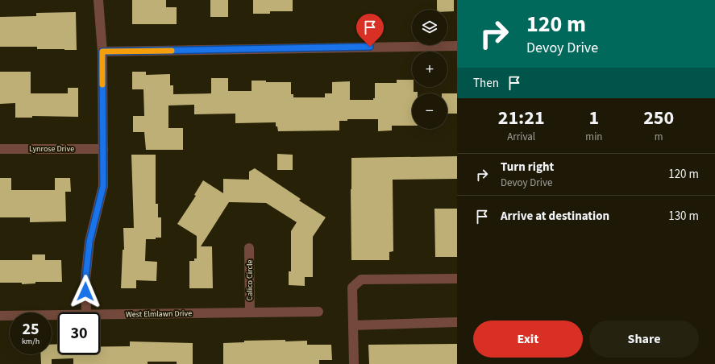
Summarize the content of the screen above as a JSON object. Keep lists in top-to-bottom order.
{
  "streets": {
    "street": ["Lynrose Drive", "Calico Circle", "West Elmlawn Drive"]
  },
  "crossings": [
    ["Calico Circle", "West Elmlawn Drive"]
  ],
  "page": {
    "turn": ["120 m", "Devoy Drive"],
    "map_buttons": ["+", "−"],
    "then": "Then",
    "eta": [
      "21:21",
      "Arrival",
      "1",
      "min",
      "250",
      "m"
    ],
    "list": [
      {
        "name": "Turn right",
        "note": "Devoy Drive",
        "value": "120 m"
      },
      {
        "name": "Arrive at destination",
        "value": "130 m"
      }
    ],
    "speed": "25 km/h",
    "limit": "30",
    "buttons": ["Exit", "Share"]
  }
}
